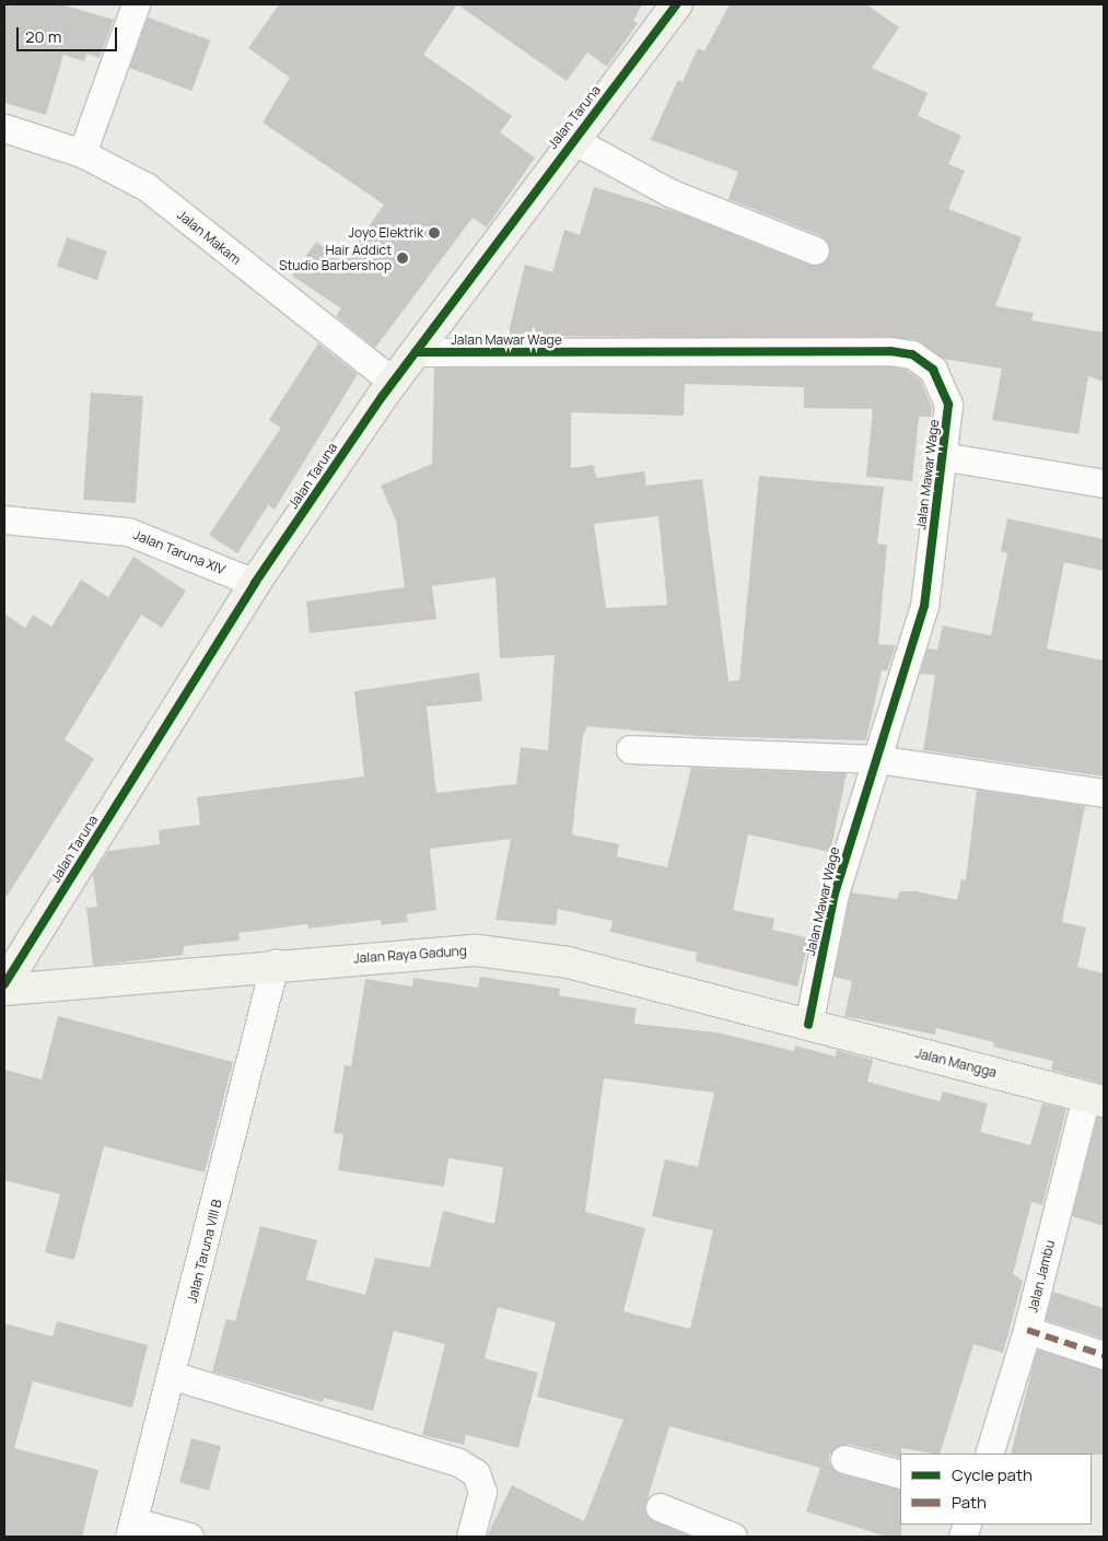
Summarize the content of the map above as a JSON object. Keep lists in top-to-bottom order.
{
  "streets": {
    "street": [
      "Jalan Taruna",
      "Jalan Makam",
      "Jalan Mawar Wage",
      "Jalan Taruna XIV",
      "Jalan Raya Gadung",
      "Jalan Mangga",
      "Jalan Taruna VIII B",
      "Jalan Jambu"
    ]
  },
  "crossings": [
    ["Jalan Taruna", "Jalan Makam"],
    ["Jalan Taruna", "Jalan Mawar Wage"],
    ["Jalan Taruna", "Jalan Taruna XIV"],
    ["Jalan Mawar Wage", "Jalan Raya Gadung"],
    ["Jalan Mawar Wage", "Jalan Mangga"],
    ["Jalan Raya Gadung", "Jalan Mangga"],
    ["Jalan Raya Gadung", "Jalan Taruna VIII B"],
    ["Jalan Mangga", "Jalan Jambu"]
  ],
  "places": ["Joyo Elektrik", "Hair Addict Studio Barbershop"],
  "legend": ["Cycle path", "Path"],
  "scale_bar": "20 m"
}
